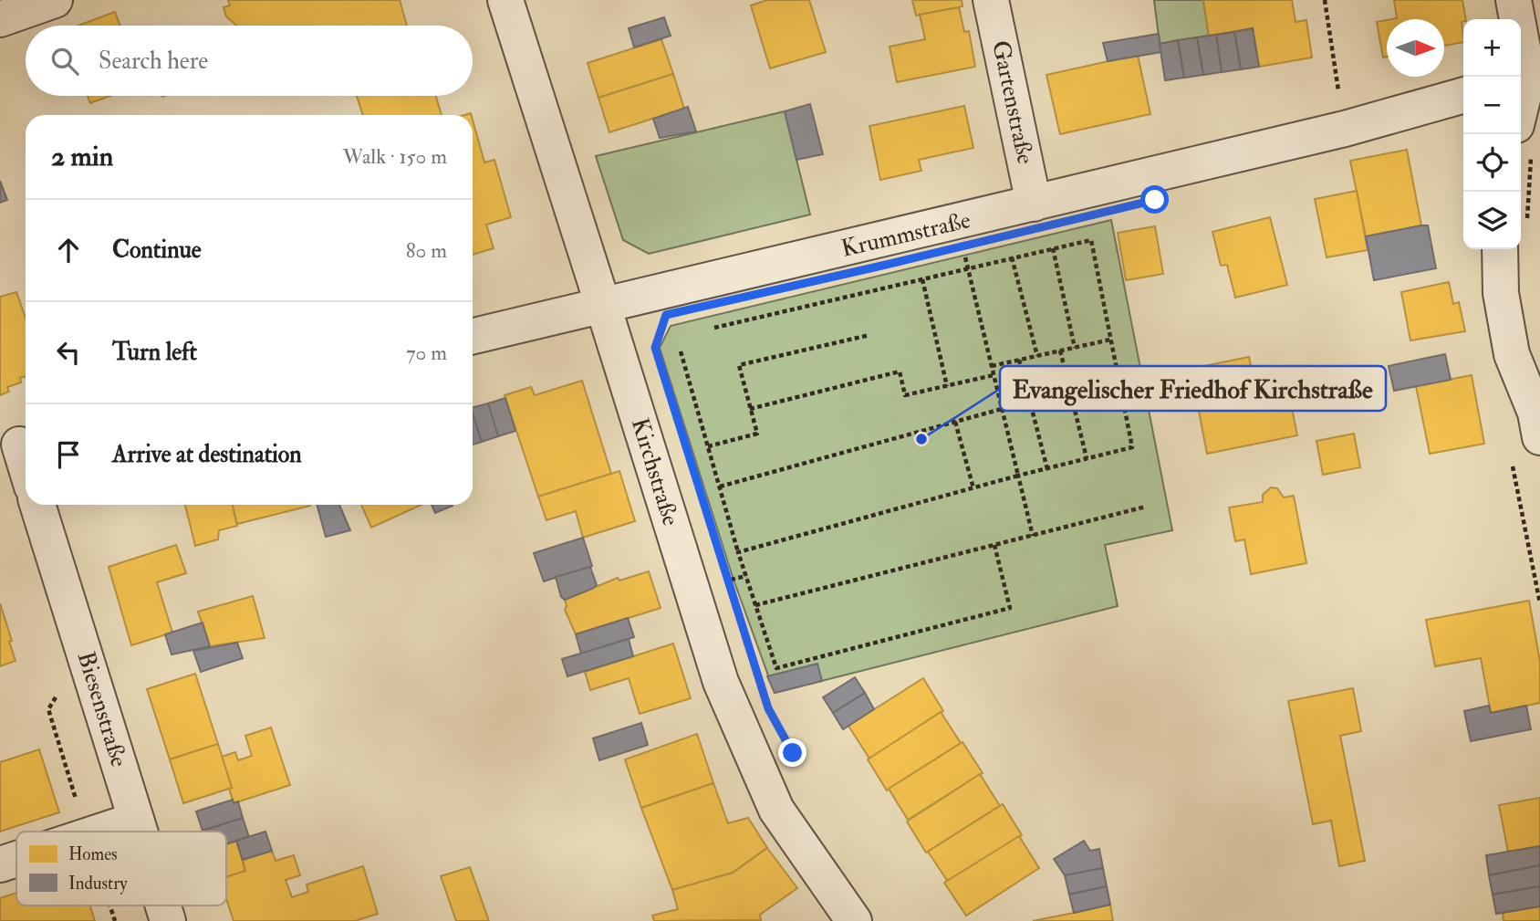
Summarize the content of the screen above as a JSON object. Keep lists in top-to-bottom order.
{
  "streets": {
    "street": [
      "Gartenstraße",
      "Krummstraße",
      "Kirchstraße",
      "Biesenstraße"
    ]
  },
  "crossings": [
    ["Gartenstraße", "Krummstraße"],
    ["Krummstraße", "Kirchstraße"]
  ],
  "places": ["Evangelischer Friedhof Kirchstraße"],
  "legend": ["Homes", "Industry"],
  "north": "right",
  "page": {
    "map_buttons": ["+", "−"],
    "search": "Search here",
    "heading": ["2 min", "Walk · 150 m"],
    "list": [
      ["Continue", "80 m"],
      ["Turn left", "70 m"],
      "Arrive at destination"
    ]
  }
}
